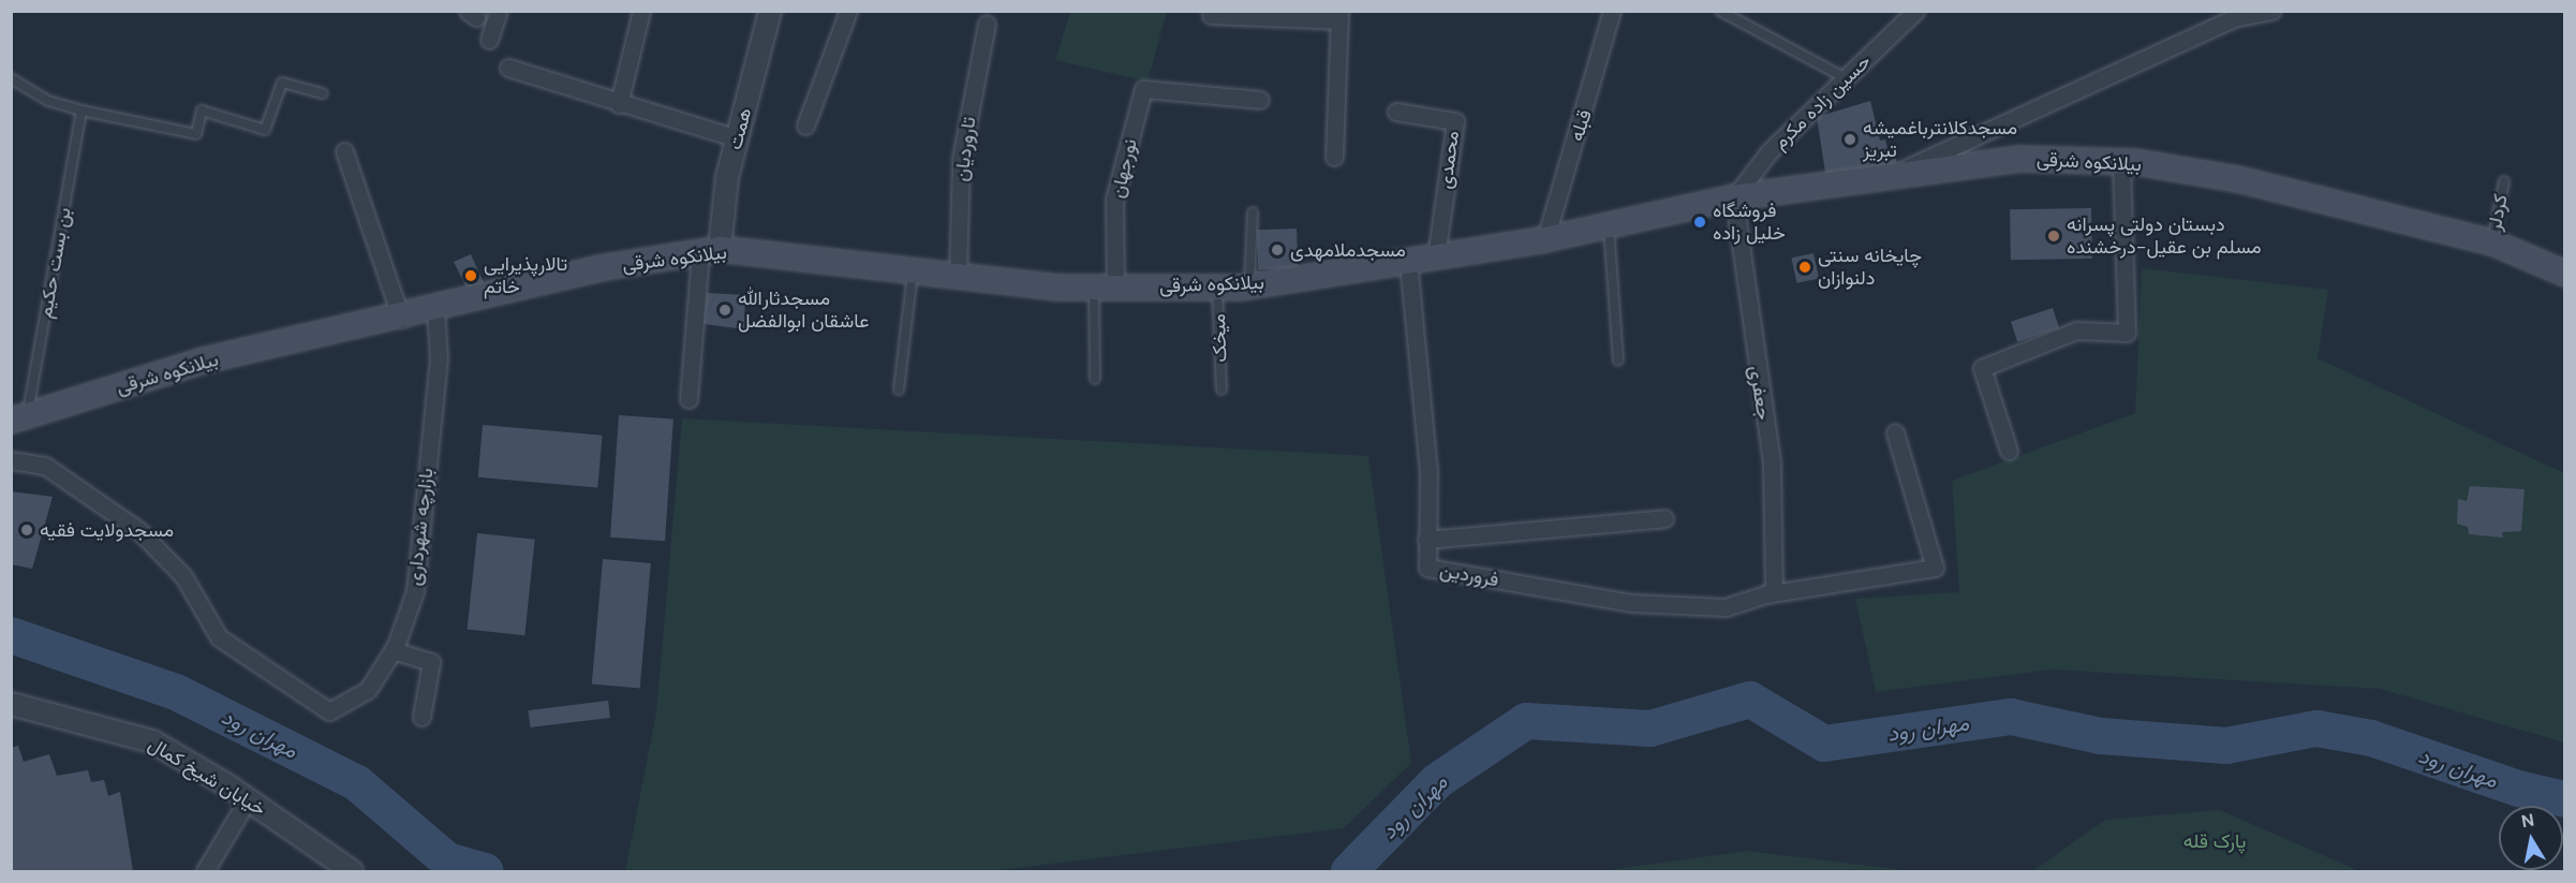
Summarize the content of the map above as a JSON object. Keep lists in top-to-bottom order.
{
  "streets": {
    "main road": ["بیلانکوه شرقی"],
    "street": [
      "حسین زاده مکرم",
      "قبله",
      "همت",
      "تاروردیان",
      "محمدی",
      "نورجهان",
      "جعفری",
      "بازارچه شهرداری",
      "فروردین",
      "خیابان شیخ کمال"
    ],
    "lane": ["کردلر", "بن بست حکیم", "میخک"]
  },
  "crossings": [
    ["حسین زاده مکرم", "بیلانکوه شرقی"],
    ["حسین زاده مکرم", "جعفری"],
    ["قبله", "بیلانکوه شرقی"],
    ["همت", "بیلانکوه شرقی"],
    ["تاروردیان", "بیلانکوه شرقی"],
    ["محمدی", "بیلانکوه شرقی"],
    ["بیلانکوه شرقی", "نورجهان"],
    ["بیلانکوه شرقی", "کردلر"],
    ["بیلانکوه شرقی", "بن بست حکیم"],
    ["بیلانکوه شرقی", "میخک"],
    ["بیلانکوه شرقی", "جعفری"],
    ["بیلانکوه شرقی", "بازارچه شهرداری"],
    ["بیلانکوه شرقی", "فروردین"],
    ["جعفری", "فروردین"]
  ],
  "water": ["مهران رود"],
  "parks": ["پارک قله"],
  "places": [
    "مسجدکلانترباغمیشه تبریز",
    "فروشگاه خلیل زاده",
    "دبستان دولتی پسرانه مسلم بن عقیل-درخشنده",
    "مسجدملامهدی",
    "چایخانه سنتی دلنوازان",
    "تالارپذیرایی خاتم",
    "مسجدثارالله عاشقان ابوالفضل",
    "مسجدولایت فقیه"
  ],
  "north": "top"
}
